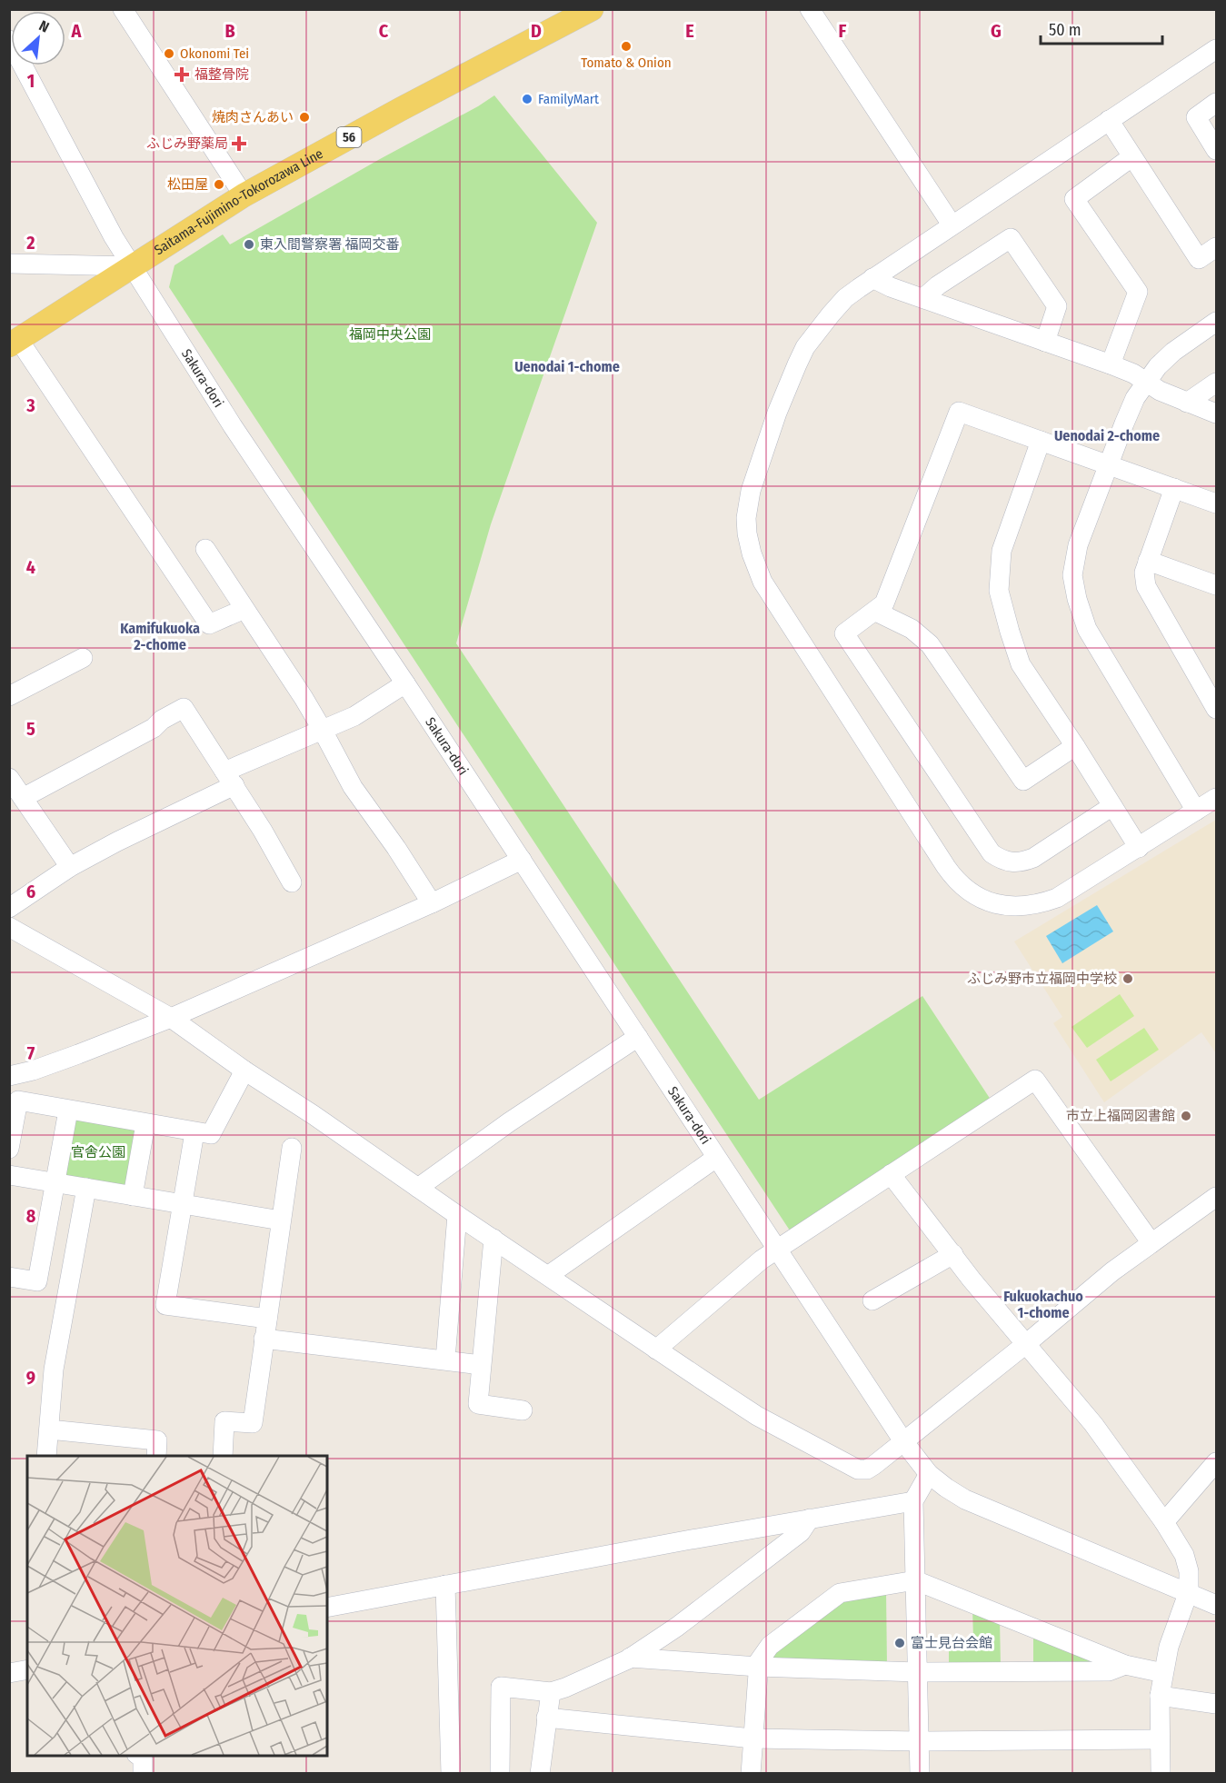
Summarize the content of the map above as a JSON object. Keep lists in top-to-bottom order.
{
  "streets": {
    "main road": ["56", "Saitama-Fujimino-Tokorozawa Line"],
    "street": ["Sakura-dori"]
  },
  "crossings": [
    ["Saitama-Fujimino-Tokorozawa Line", "Sakura-dori"]
  ],
  "districts": [
    "Uenodai 1-chome",
    "Uenodai 2-chome",
    "Kamifukuoka 2-chome",
    "Fukuokachuo 1-chome"
  ],
  "parks": ["福岡中央公園", "官舎公園"],
  "places": {
    "other": [
      "Tomato & Onion",
      "Okonomi Tei",
      "FamilyMart",
      "焼肉さんあい",
      "松田屋",
      "東入間警察署 福岡交番",
      "ふじみ野市立福岡中学校",
      "市立上福岡図書館",
      "富士見台会館"
    ],
    "health": ["福整骨院", "ふじみ野薬局"]
  },
  "scale_bar": "50 m",
  "north": "top right",
  "grid": {
    "columns": [
      "A",
      "B",
      "C",
      "D",
      "E",
      "F",
      "G"
    ],
    "rows": [
      "1",
      "2",
      "3",
      "4",
      "5",
      "6",
      "7",
      "8",
      "9"
    ]
  }
}
